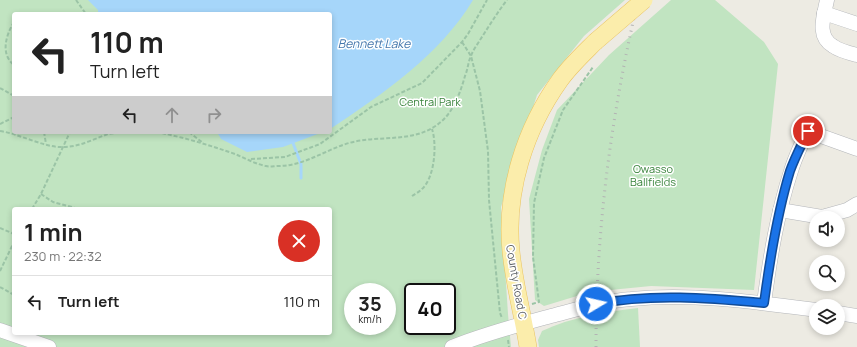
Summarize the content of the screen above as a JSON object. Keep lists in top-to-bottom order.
{
  "streets": {
    "main road": ["County Road C"]
  },
  "water": ["Bennett Lake"],
  "parks": ["Central Park", "Owasso Ballfields"],
  "page": {
    "turn": ["110 m", "Turn left"],
    "heading": ["1 min", "230 m · 22:32"],
    "list": [
      {
        "name": "Turn left",
        "value": "110 m"
      }
    ],
    "speed": "35 km/h",
    "limit": "40"
  }
}
